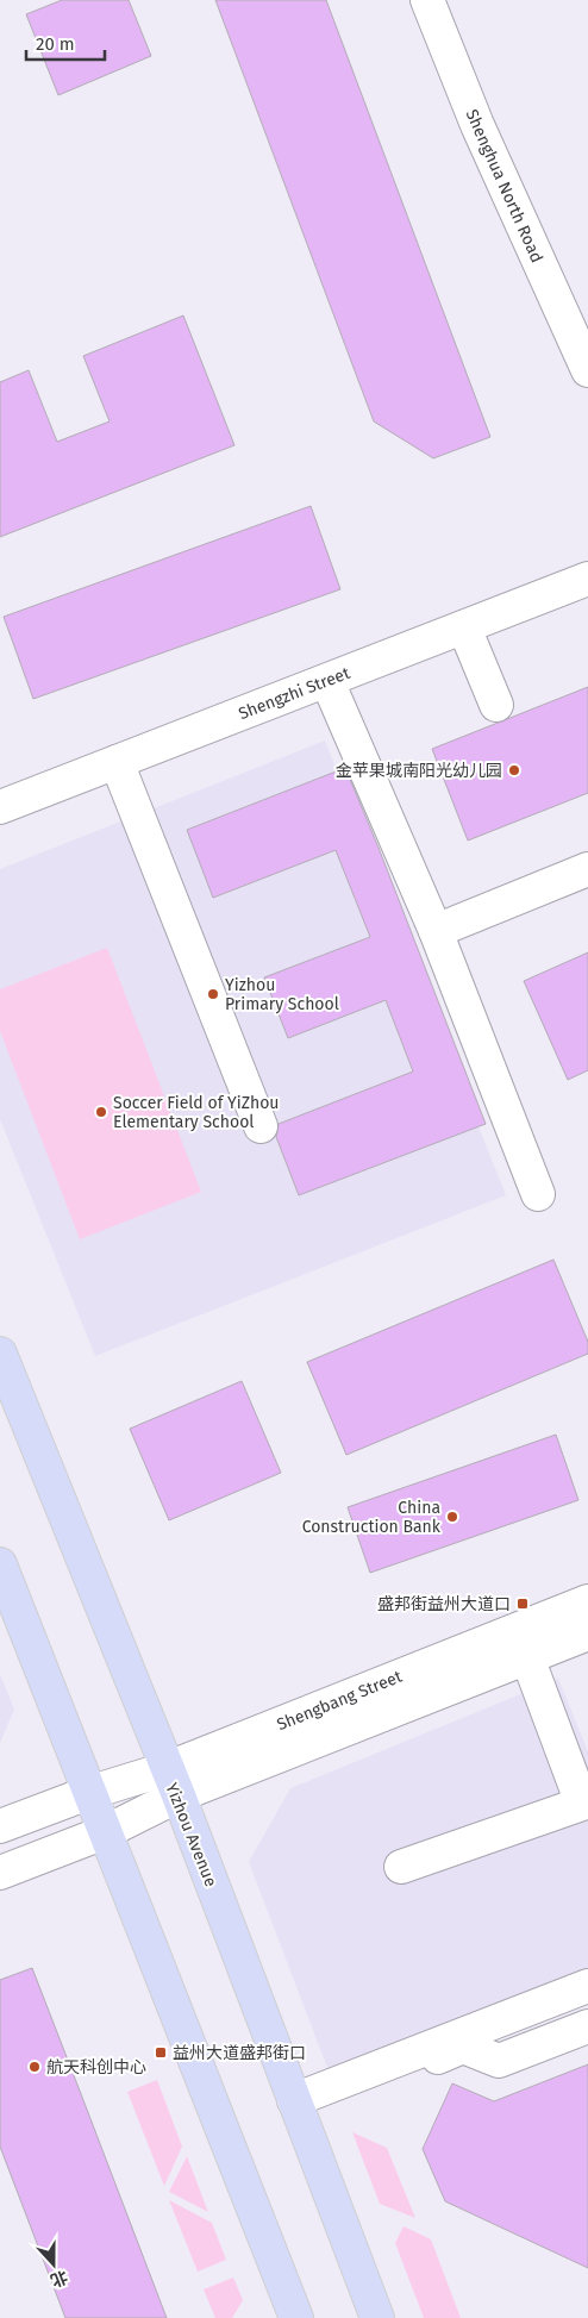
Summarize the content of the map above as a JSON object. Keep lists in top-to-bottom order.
{
  "streets": {
    "main road": ["Yizhou Avenue"],
    "street": ["Shenghua North Road", "Shengzhi Street", "Shengbang Street"]
  },
  "crossings": [
    ["Shengbang Street", "Yizhou Avenue"]
  ],
  "places": {
    "other": [
      "金苹果城南阳光幼儿园",
      "Yizhou Primary School",
      "Soccer Field of YiZhou Elementary School",
      "China Construction Bank",
      "航天科创中心"
    ],
    "transit": ["盛邦街益州大道口", "益州大道盛邦街口"]
  },
  "scale_bar": "20 m",
  "north": "bottom"
}
